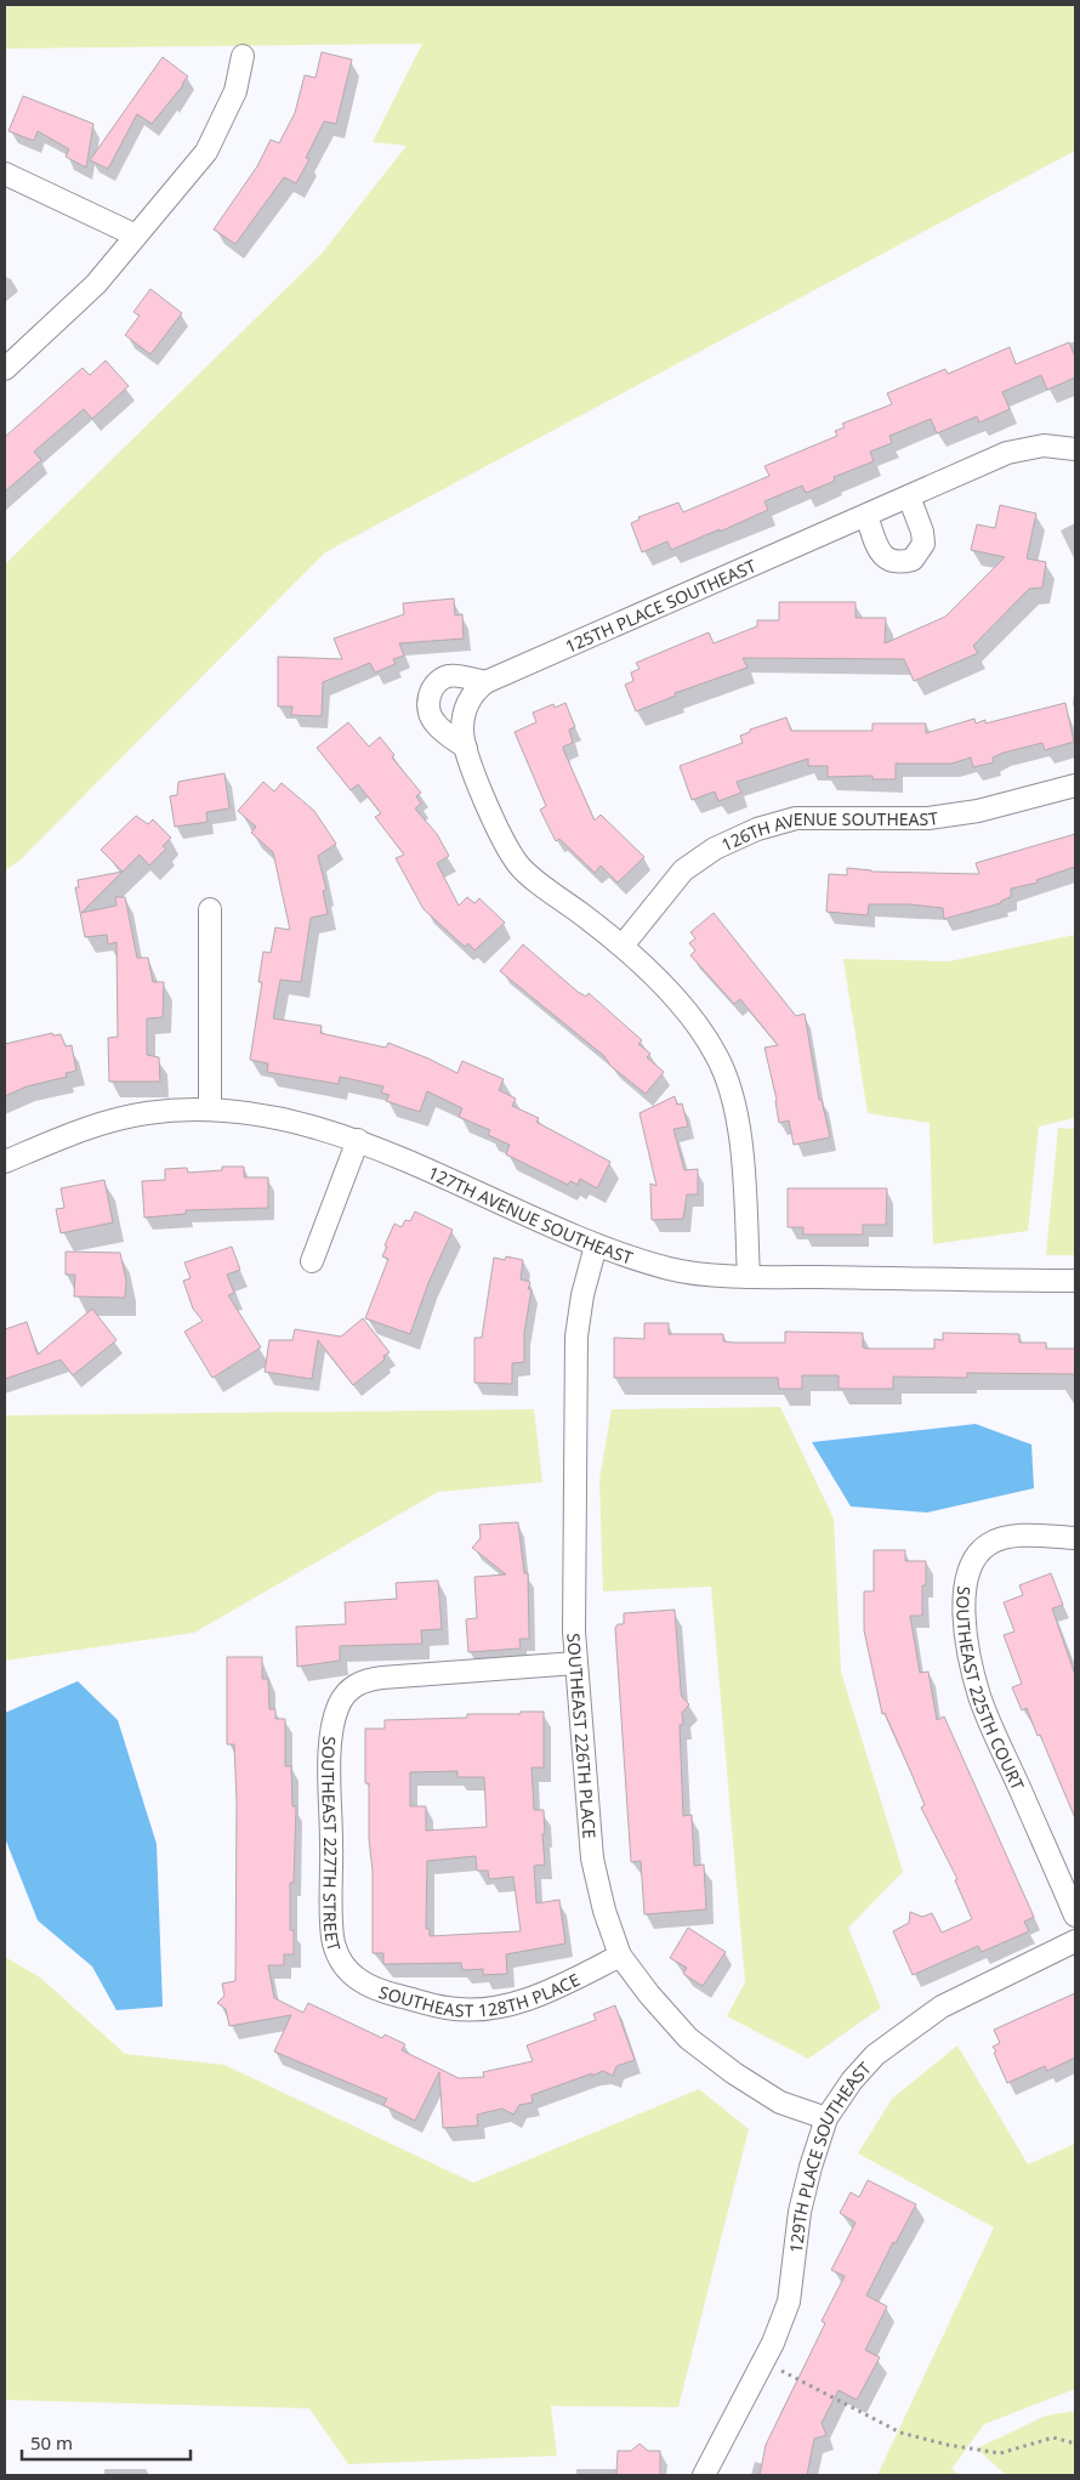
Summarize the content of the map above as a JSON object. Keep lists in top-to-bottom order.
{
  "streets": {
    "street": [
      "125TH PLACE SOUTHEAST",
      "126TH AVENUE SOUTHEAST",
      "127TH AVENUE SOUTHEAST",
      "SOUTHEAST 225TH COURT",
      "SOUTHEAST 226TH PLACE",
      "SOUTHEAST 227TH STREET",
      "SOUTHEAST 128TH PLACE",
      "129TH PLACE SOUTHEAST"
    ]
  },
  "crossings": [
    ["127TH AVENUE SOUTHEAST", "SOUTHEAST 226TH PLACE"],
    ["SOUTHEAST 226TH PLACE", "SOUTHEAST 227TH STREET"],
    ["SOUTHEAST 226TH PLACE", "SOUTHEAST 128TH PLACE"],
    ["SOUTHEAST 226TH PLACE", "129TH PLACE SOUTHEAST"],
    ["SOUTHEAST 227TH STREET", "SOUTHEAST 128TH PLACE"]
  ],
  "scale_bar": "50 m"
}
